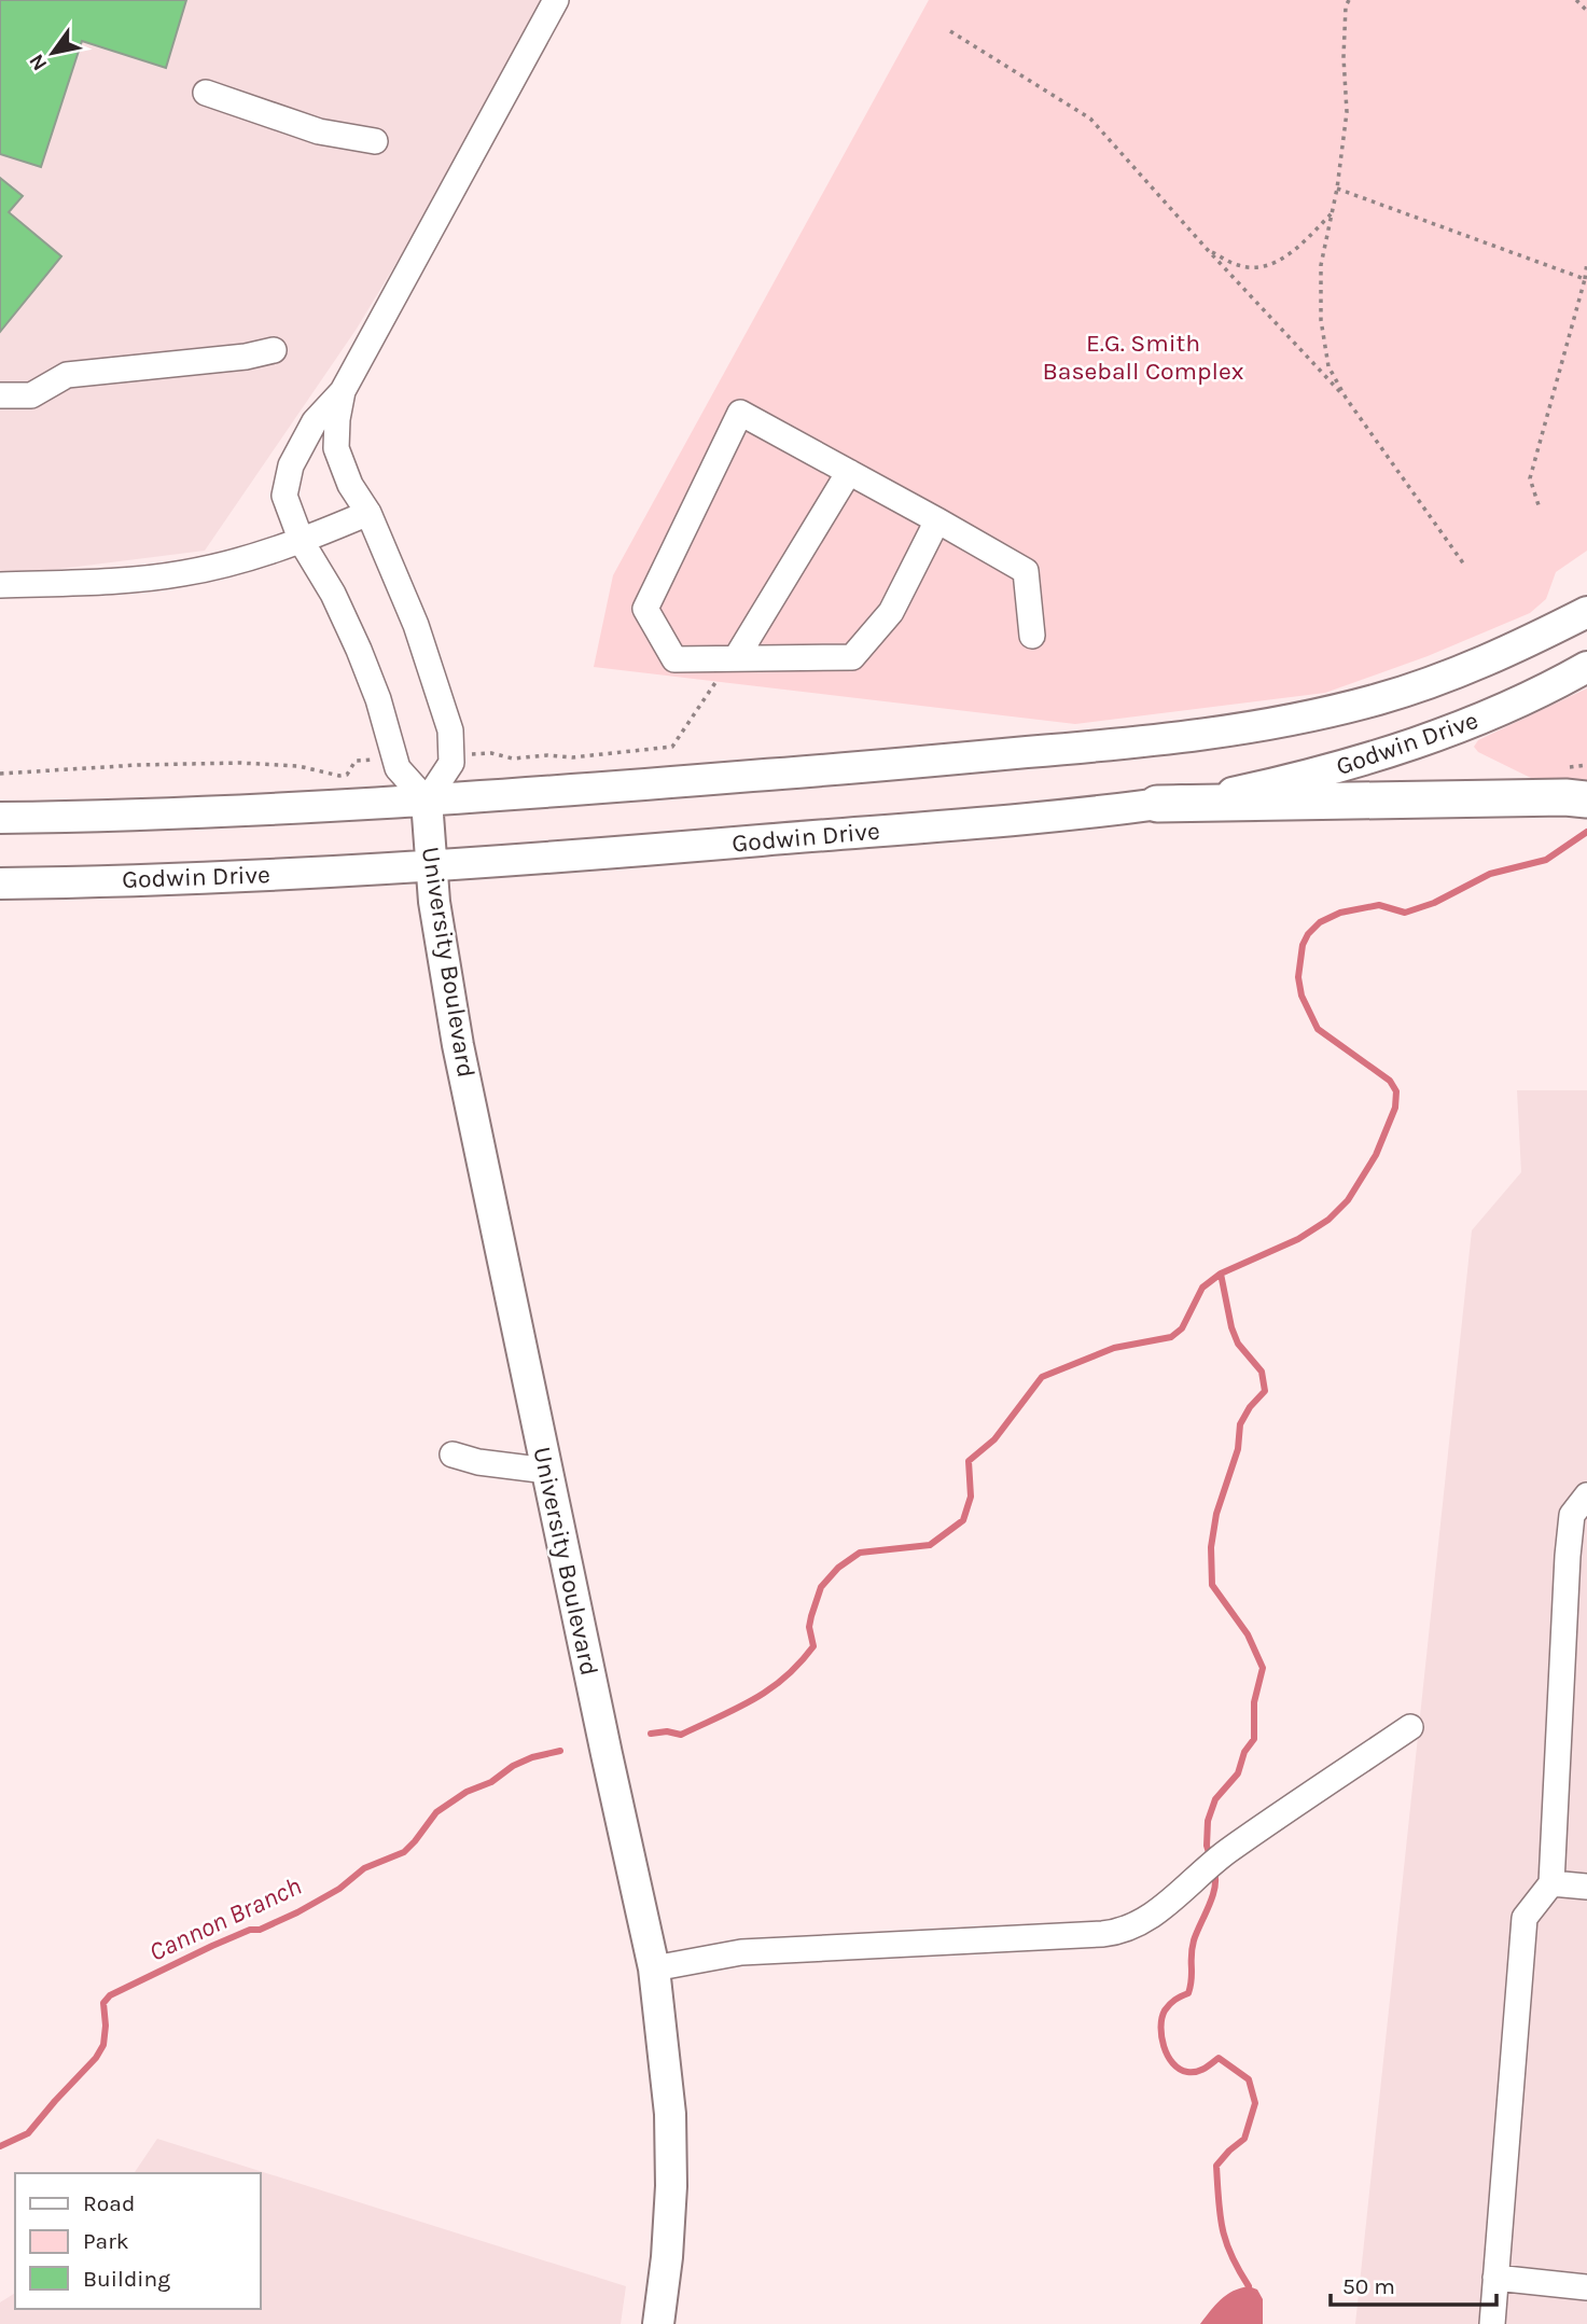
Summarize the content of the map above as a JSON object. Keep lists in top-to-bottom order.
{
  "streets": {
    "main road": ["Godwin Drive", "University Boulevard"]
  },
  "crossings": [
    ["Godwin Drive", "University Boulevard"]
  ],
  "water": ["Cannon Branch"],
  "parks": ["E.G. Smith Baseball Complex"],
  "legend": ["Road", "Park", "Building"],
  "scale_bar": "50 m",
  "north": "bottom left"
}
